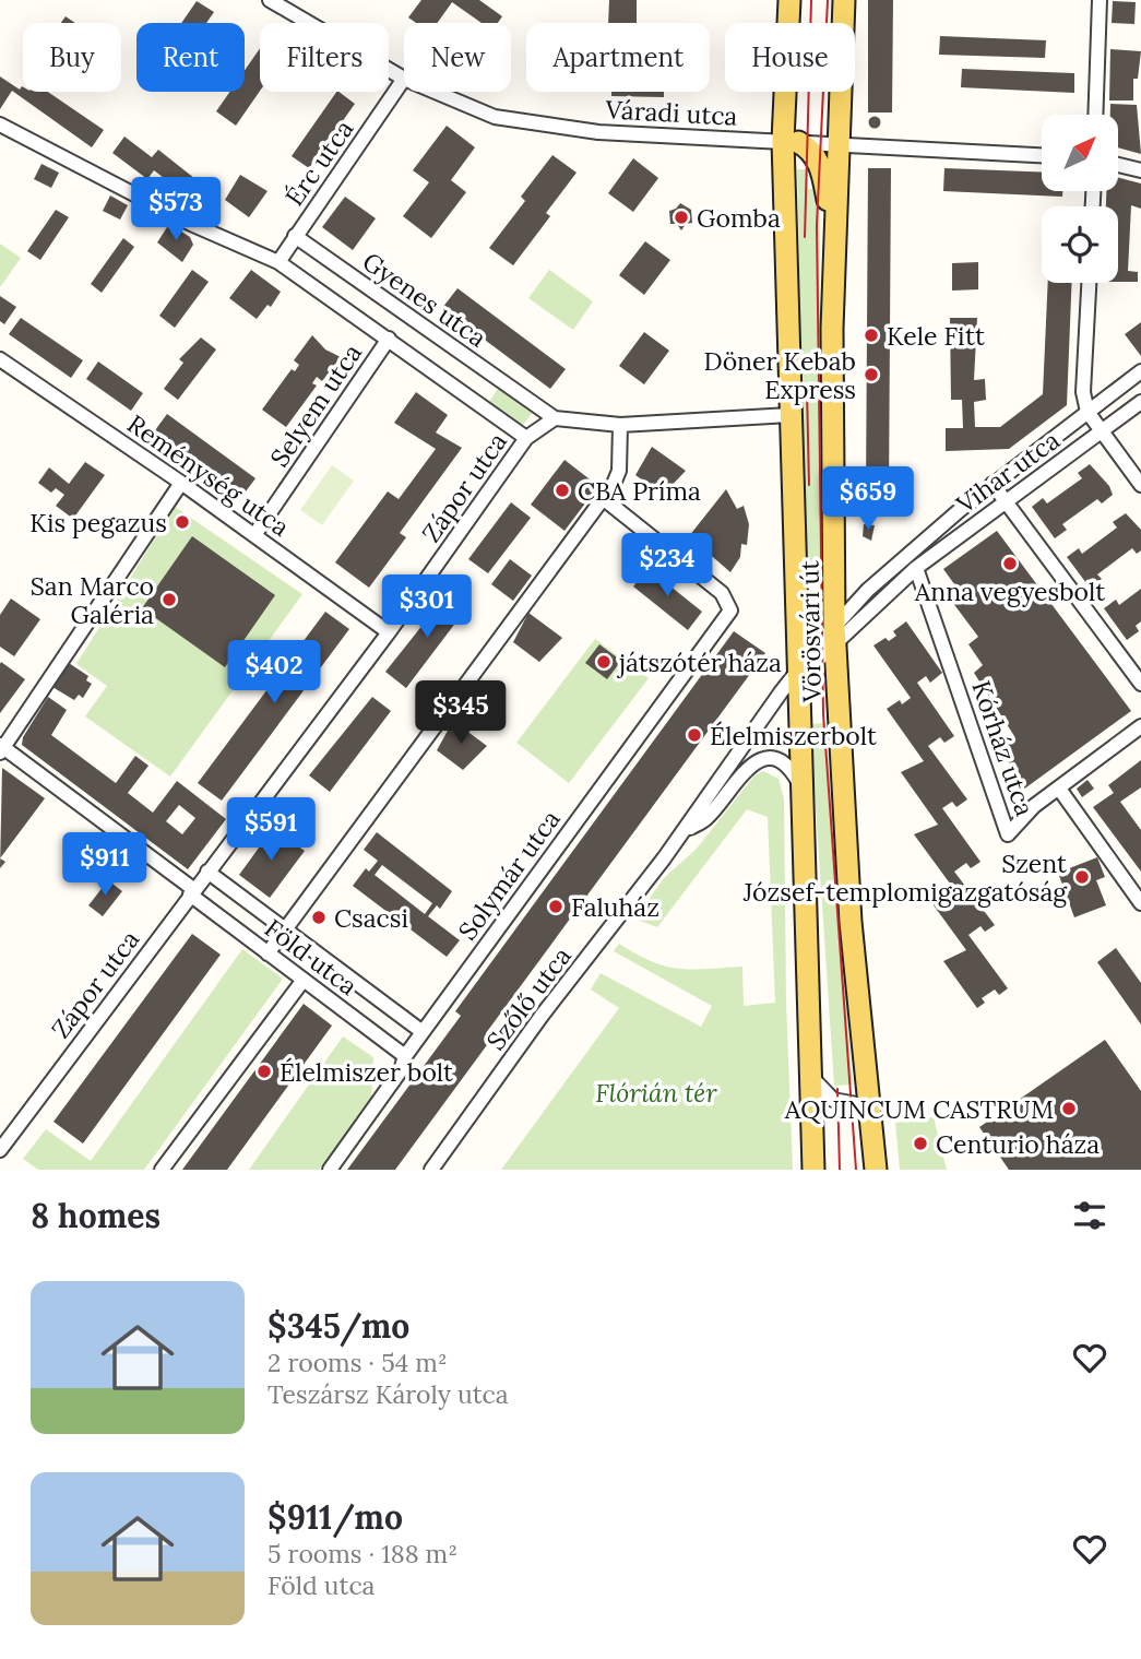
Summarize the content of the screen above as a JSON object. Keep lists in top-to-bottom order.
{
  "streets": {
    "main road": ["Vörösvári út"],
    "street": [
      "Váradi utca",
      "Érc utca",
      "Gyenes utca",
      "Selyem utca",
      "Vihar utca",
      "Reménység utca",
      "Zápor utca",
      "Kórház utca",
      "Solymár utca",
      "Föld utca",
      "Szőlő utca"
    ]
  },
  "crossings": [
    ["Váradi utca", "Érc utca"],
    ["Váradi utca", "Vörösvári út"],
    ["Érc utca", "Gyenes utca"],
    ["Gyenes utca", "Vörösvári út"],
    ["Selyem utca", "Reménység utca"],
    ["Vihar utca", "Vörösvári út"],
    ["Vihar utca", "Kórház utca"],
    ["Vihar utca", "Szőlő utca"],
    ["Reménység utca", "Zápor utca"],
    ["Zápor utca", "Föld utca"],
    ["Vörösvári út", "Szőlő utca"],
    ["Solymár utca", "Föld utca"]
  ],
  "parks": ["Flórián tér"],
  "places": [
    "Gomba",
    "Kele Fitt",
    "Döner Kebab Express",
    "CBA Príma",
    "Kis pegazus",
    "Anna vegyesbolt",
    "San Marco Galéria",
    "játszótér háza",
    "Élelmiszerbolt",
    "Szent József-templomigazgatóság",
    "Faluház",
    "Csacsi",
    "Élelmiszer bolt",
    "AQUINCUM CASTRUM",
    "Centurio háza"
  ],
  "north": "top right",
  "page": {
    "chip": [
      "Buy",
      "Rent",
      "Filters",
      "New",
      "Apartment",
      "House"
    ],
    "price": [
      "$573",
      "$659",
      "$234",
      "$301",
      "$402",
      "$345",
      "$591",
      "$911"
    ],
    "heading": "8 homes",
    "list": [
      {
        "name": "$345/mo",
        "note": "2 rooms · 54 m² · Teszársz Károly utca"
      },
      {
        "name": "$911/mo",
        "note": "5 rooms · 188 m² · Föld utca"
      }
    ]
  }
}
